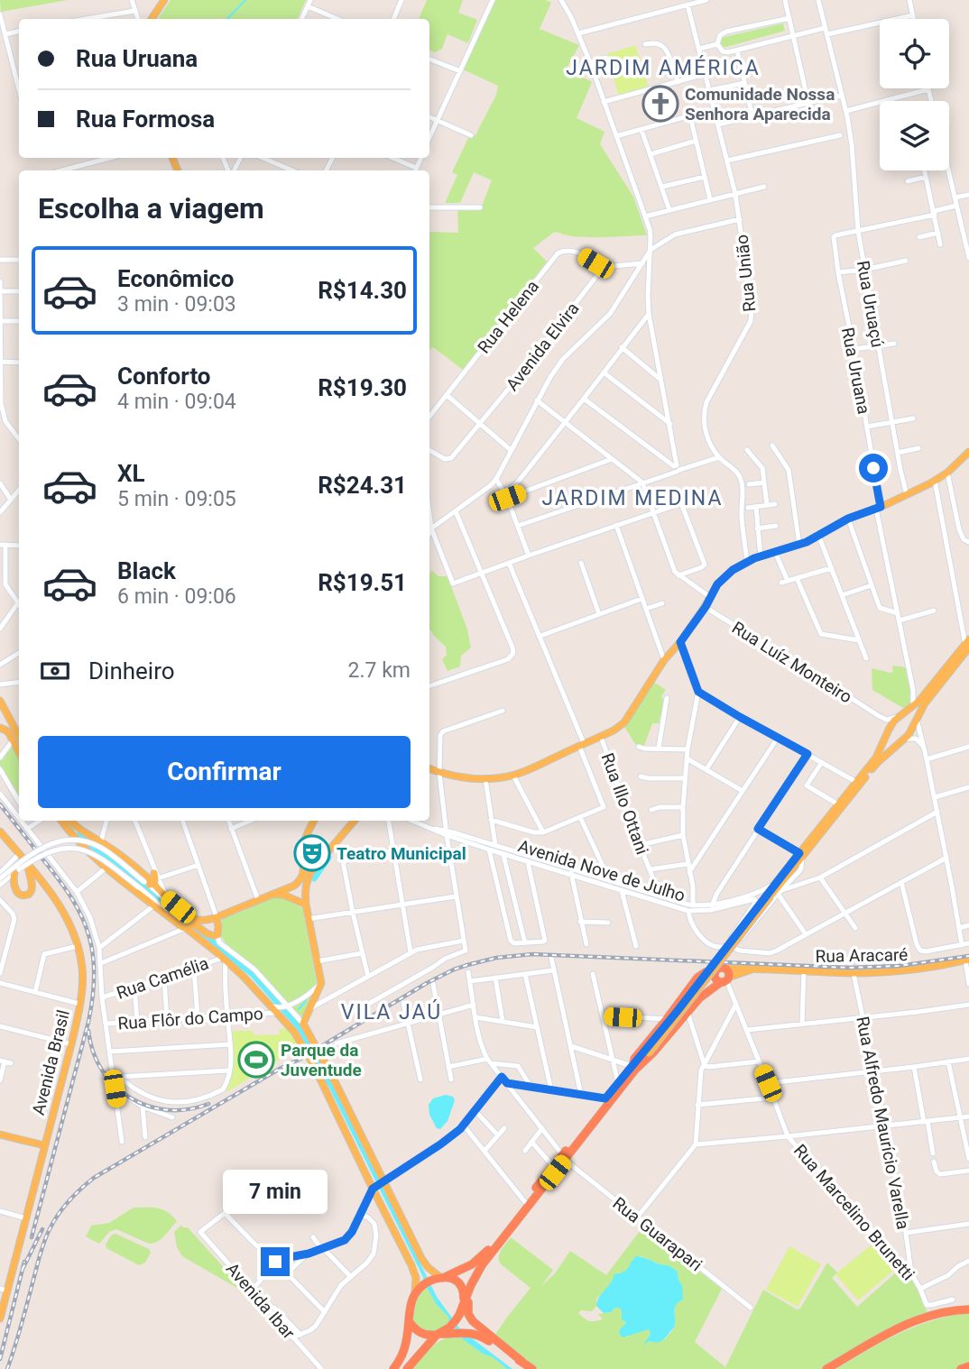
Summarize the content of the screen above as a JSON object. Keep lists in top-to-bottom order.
{
  "streets": {
    "main road": ["Rua Aracaré", "Avenida Brasil"],
    "street": [
      "Rua União",
      "Rua Uruaçú",
      "Rua Helena",
      "Avenida Elvira",
      "Rua Uruana",
      "Rua Luíz Monteiro",
      "Rua Illo Ottani",
      "Avenida Nove de Julho",
      "Rua Camélia",
      "Rua Flôr do Campo",
      "Rua Alfredo Maurício Varella",
      "Rua Marcelino Brunetti",
      "Rua Guarapari",
      "Avenida Ibar"
    ]
  },
  "crossings": [
    ["Rua Uruaçú", "Rua Uruana"],
    ["Rua Helena", "Avenida Elvira"],
    ["Rua Illo Ottani", "Avenida Nove de Julho"],
    ["Rua Aracaré", "Rua Alfredo Maurício Varella"],
    ["Rua Aracaré", "Rua Marcelino Brunetti"],
    ["Rua Alfredo Maurício Varella", "Rua Marcelino Brunetti"]
  ],
  "districts": ["JARDIM AMÉRICA", "JARDIM MEDINA", "VILA JAÚ"],
  "places": {
    "church": ["Comunidade Nossa Senhora Aparecida"],
    "theatre": ["Teatro Municipal"],
    "sports": ["Parque da Juventude"]
  },
  "page": {
    "banner": ["Rua Uruana", "Rua Formosa"],
    "heading": "Escolha a viagem",
    "list": [
      {
        "name": "Econômico",
        "note": "3 min · 09:03",
        "value": "R$14.30"
      },
      {
        "name": "Conforto",
        "note": "4 min · 09:04",
        "value": "R$19.30"
      },
      {
        "name": "XL",
        "note": "5 min · 09:05",
        "value": "R$24.31"
      },
      {
        "name": "Black",
        "note": "6 min · 09:06",
        "value": "R$19.51"
      }
    ],
    "pay": ["Dinheiro", "2.7 km"],
    "buttons": "Confirmar",
    "bubble": "7 min"
  }
}
